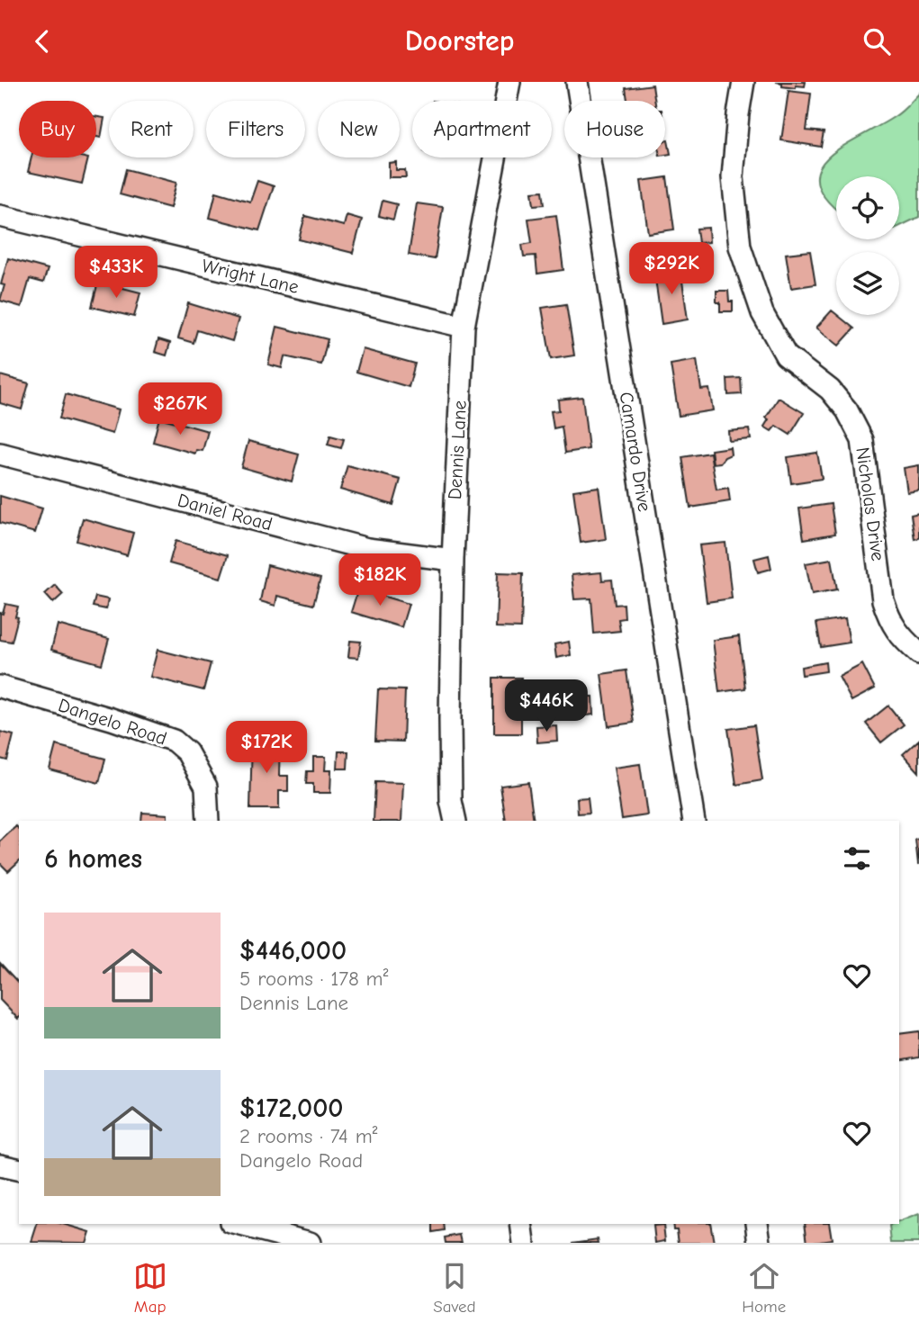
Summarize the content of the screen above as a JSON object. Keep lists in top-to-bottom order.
{
  "streets": {
    "street": [
      "Wright Lane",
      "Dennis Lane",
      "Camardo Drive",
      "Nicholas Drive",
      "Daniel Road",
      "Dangelo Road"
    ]
  },
  "crossings": [
    ["Wright Lane", "Dennis Lane"],
    ["Dennis Lane", "Daniel Road"]
  ],
  "page": {
    "header": "Doorstep",
    "chip": [
      "Buy",
      "Rent",
      "Filters",
      "New",
      "Apartment",
      "House"
    ],
    "price": [
      "$292K",
      "$433K",
      "$267K",
      "$182K",
      "$446K",
      "$172K"
    ],
    "heading": "6 homes",
    "list": [
      {
        "name": "$446,000",
        "note": "5 rooms · 178 m² · Dennis Lane"
      },
      {
        "name": "$172,000",
        "note": "2 rooms · 74 m² · Dangelo Road"
      }
    ],
    "tabs": ["Map", "Saved", "Home"]
  }
}
